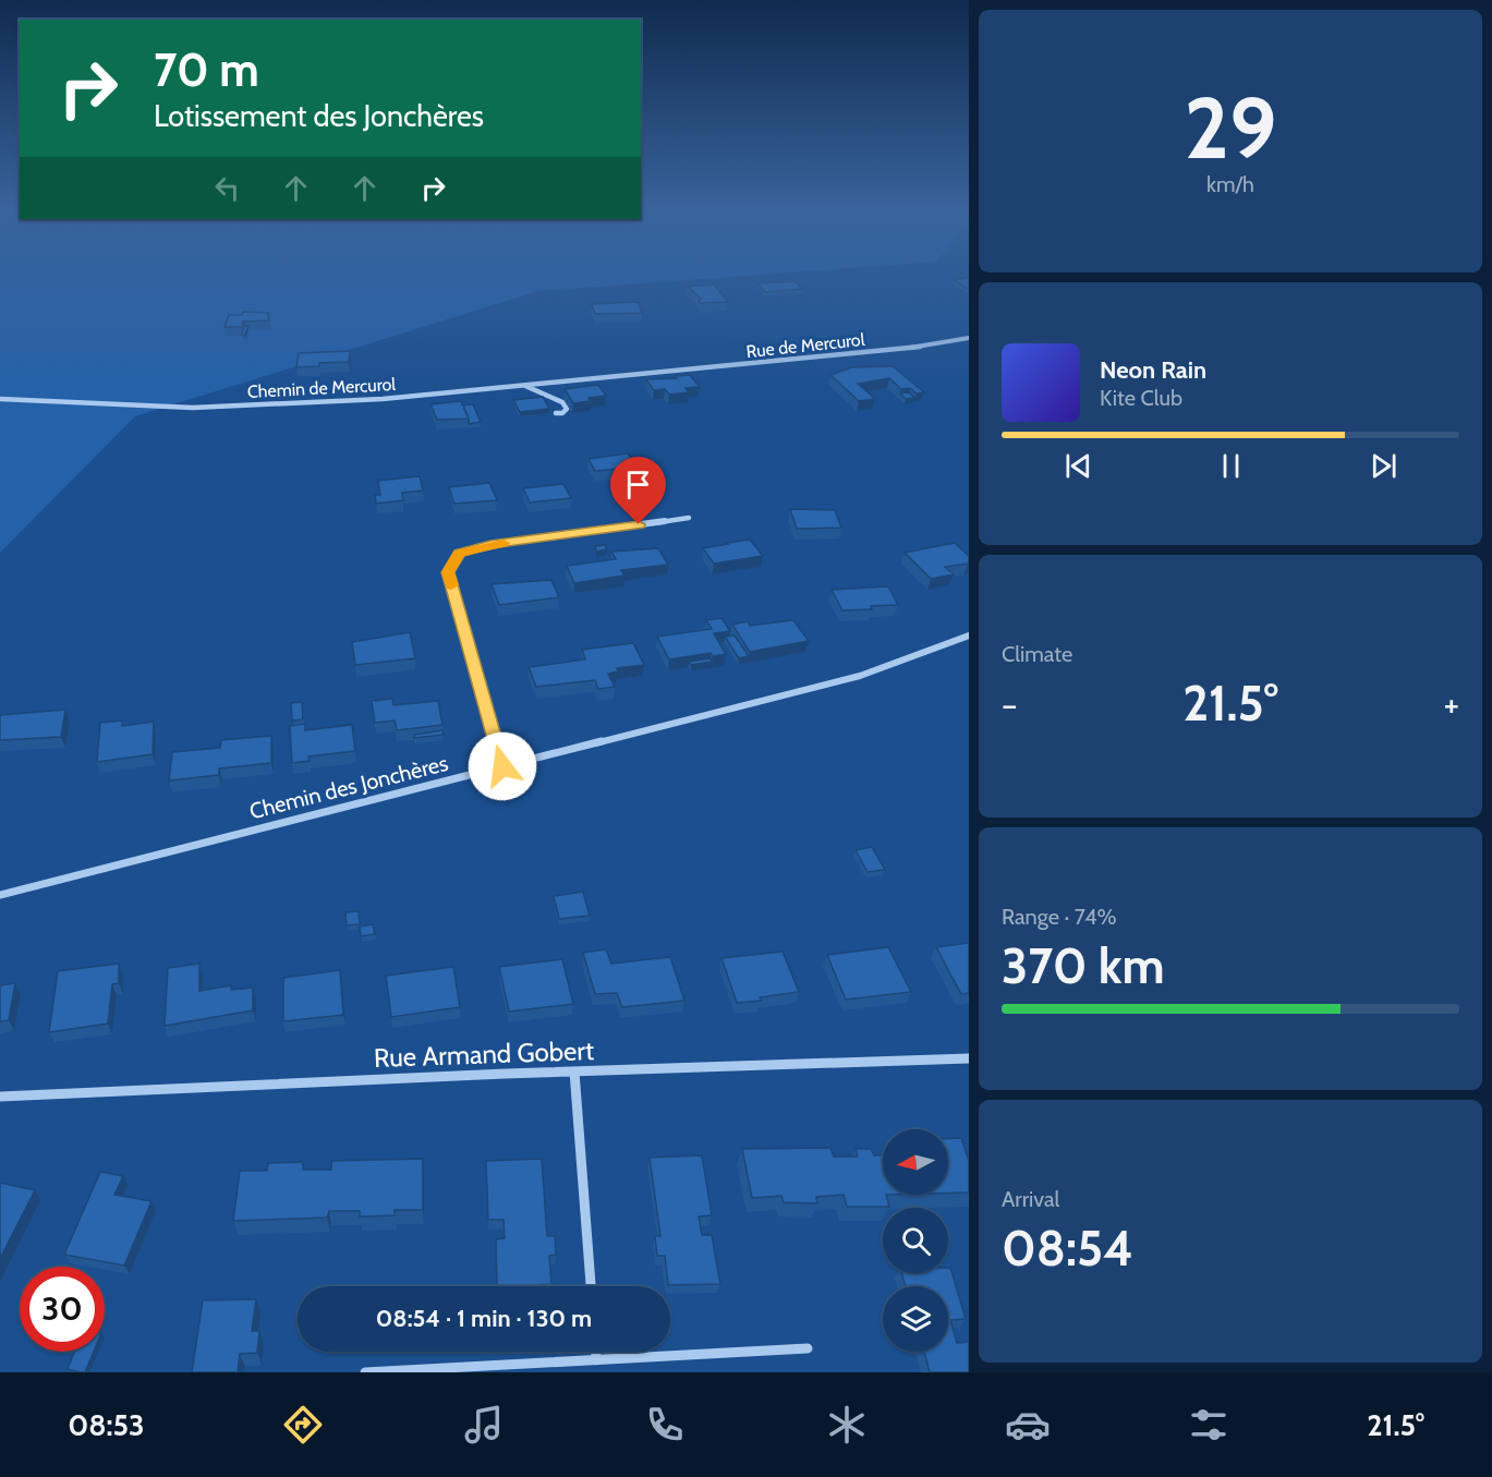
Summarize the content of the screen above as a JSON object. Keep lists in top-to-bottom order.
{
  "streets": {
    "street": [
      "Rue de Mercurol",
      "Chemin de Mercurol",
      "Chemin des Jonchères",
      "Rue Armand Gobert"
    ]
  },
  "crossings": [
    ["Rue de Mercurol", "Chemin de Mercurol"]
  ],
  "north": "left",
  "page": {
    "tile": [
      ["29", "km/h"],
      "Climate",
      ["Range · 74%", "370 km"],
      ["Arrival", "08:54"]
    ],
    "turn": ["70 m", "Lotissement des Jonchères"],
    "song": ["Neon Rain", "Kite Club"],
    "heat": ["−", "21.5°", "+"],
    "limit": "30",
    "trip": "08:54 · 1 min · 130 m",
    "tabs": ["08:53", "21.5°"]
  }
}
